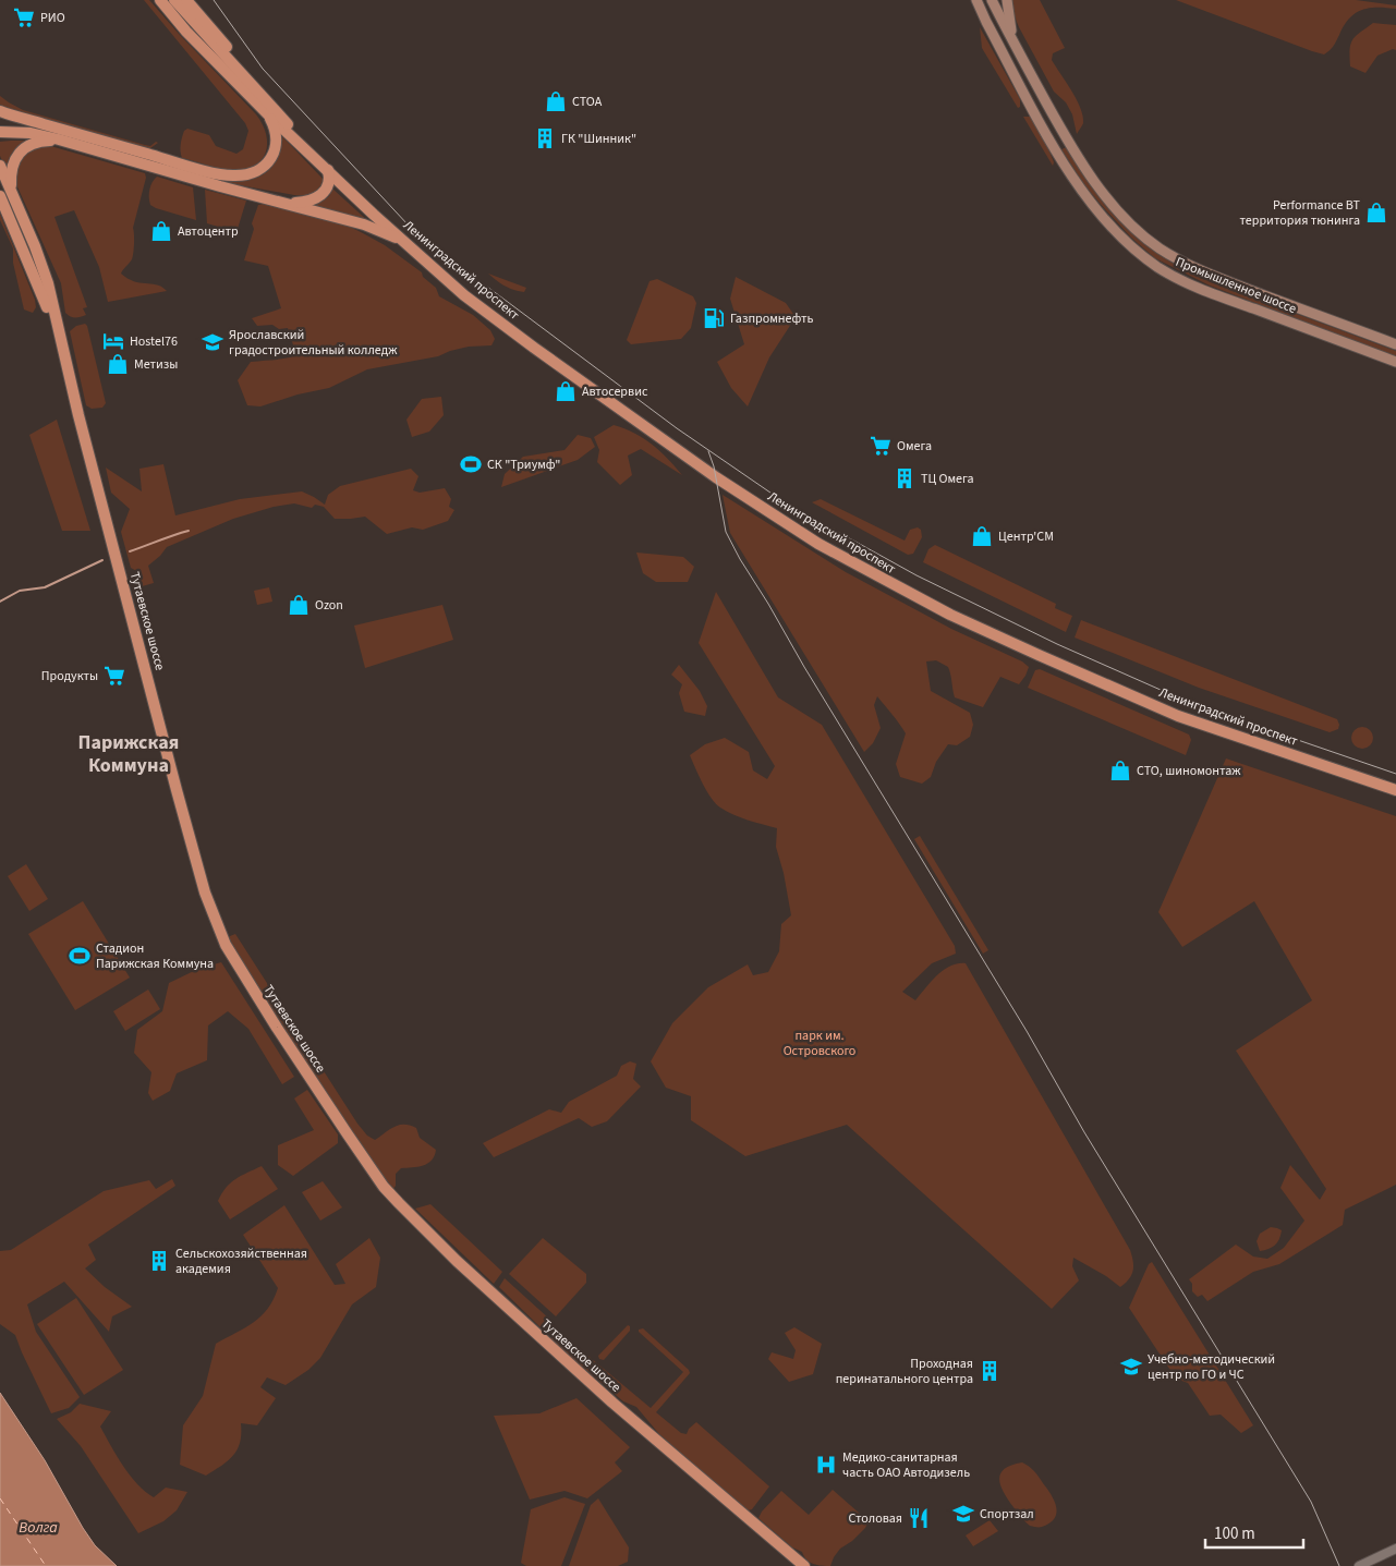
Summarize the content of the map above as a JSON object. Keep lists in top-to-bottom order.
{
  "streets": {
    "main road": ["Ленинградский проспект", "Промышленное шоссе", "Тутаевское шоссе"]
  },
  "districts": ["Парижская Коммуна"],
  "water": ["Волга"],
  "parks": ["парк им. Островского"],
  "places": {
    "supermarket": ["РИО", "Омега", "Продукты"],
    "shop": [
      "СТОА",
      "Performance BT территория тюнинга",
      "Автоцентр",
      "Метизы",
      "Автосервис",
      "Центр'СМ",
      "Ozon",
      "СТО, шиномонтаж"
    ],
    "building": [
      "ГК \"Шинник\"",
      "ТЦ Омега",
      "Сельскохозяйственная академия",
      "Проходная перинатального центра"
    ],
    "fuel station": ["Газпромнефть"],
    "hotel": ["Hostel76"],
    "school or university": ["Ярославский градостроительный колледж", "Учебно-методический центр по ГО и ЧС", "Спортзал"],
    "sports": ["СК \"Триумф\"", "Стадион Парижская Коммуна"],
    "hospital": ["Медико-санитарная часть ОАО Автодизель"],
    "restaurant": ["Столовая"]
  },
  "scale_bar": "100 m"
}
